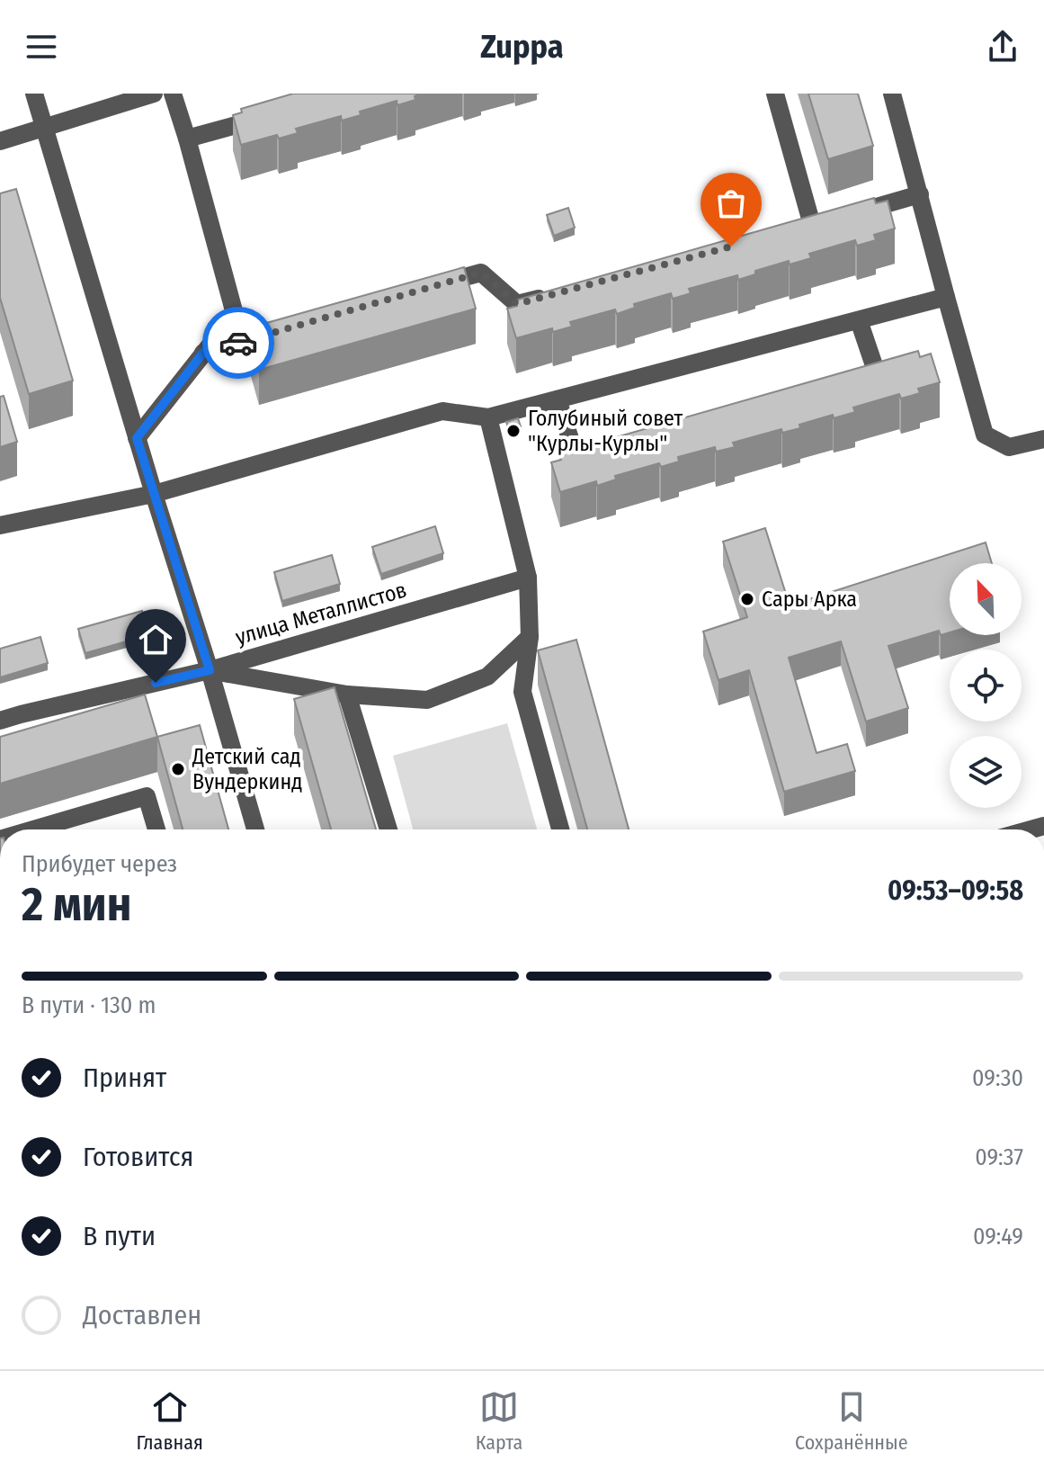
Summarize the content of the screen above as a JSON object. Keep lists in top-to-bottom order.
{
  "streets": {
    "street": ["улица Металлистов"]
  },
  "places": ["Голубиный совет \"Курлы-Курлы\"", "Сары Арка", "Детский сад Вундеркинд"],
  "north": "top left",
  "page": {
    "header": "Zuppa",
    "heading": ["2 мин", "Прибудет через", "09:53–09:58"],
    "bar": "В пути · 130 m",
    "list": [
      ["Принят", "09:30"],
      ["Готовится", "09:37"],
      ["В пути", "09:49"],
      "Доставлен"
    ],
    "tabs": ["Главная", "Карта", "Сохранённые"]
  }
}
